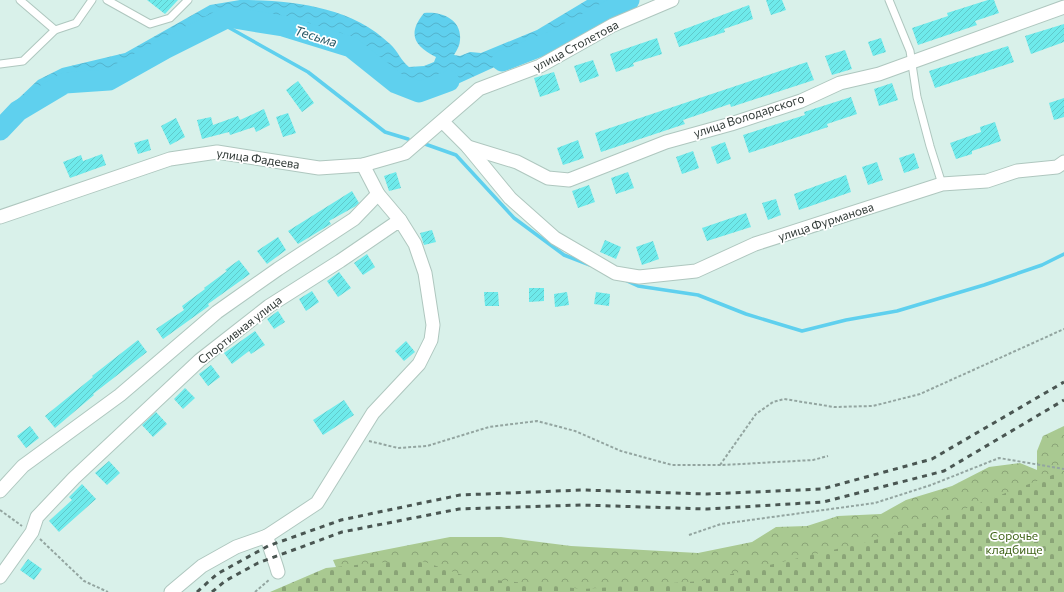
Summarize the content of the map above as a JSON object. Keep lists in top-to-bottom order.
{
  "streets": {
    "street": [
      "улица Столетова",
      "улица Володарского",
      "улица Фадеева",
      "улица Фурманова",
      "Спортивная улица"
    ]
  },
  "crossings": [
    ["улица Столетова", "улица Володарского"],
    ["улица Столетова", "улица Фадеева"],
    ["улица Володарского", "улица Фурманова"]
  ],
  "water": ["Тесьма"],
  "parks": ["Сорочье кладбище"]
}
